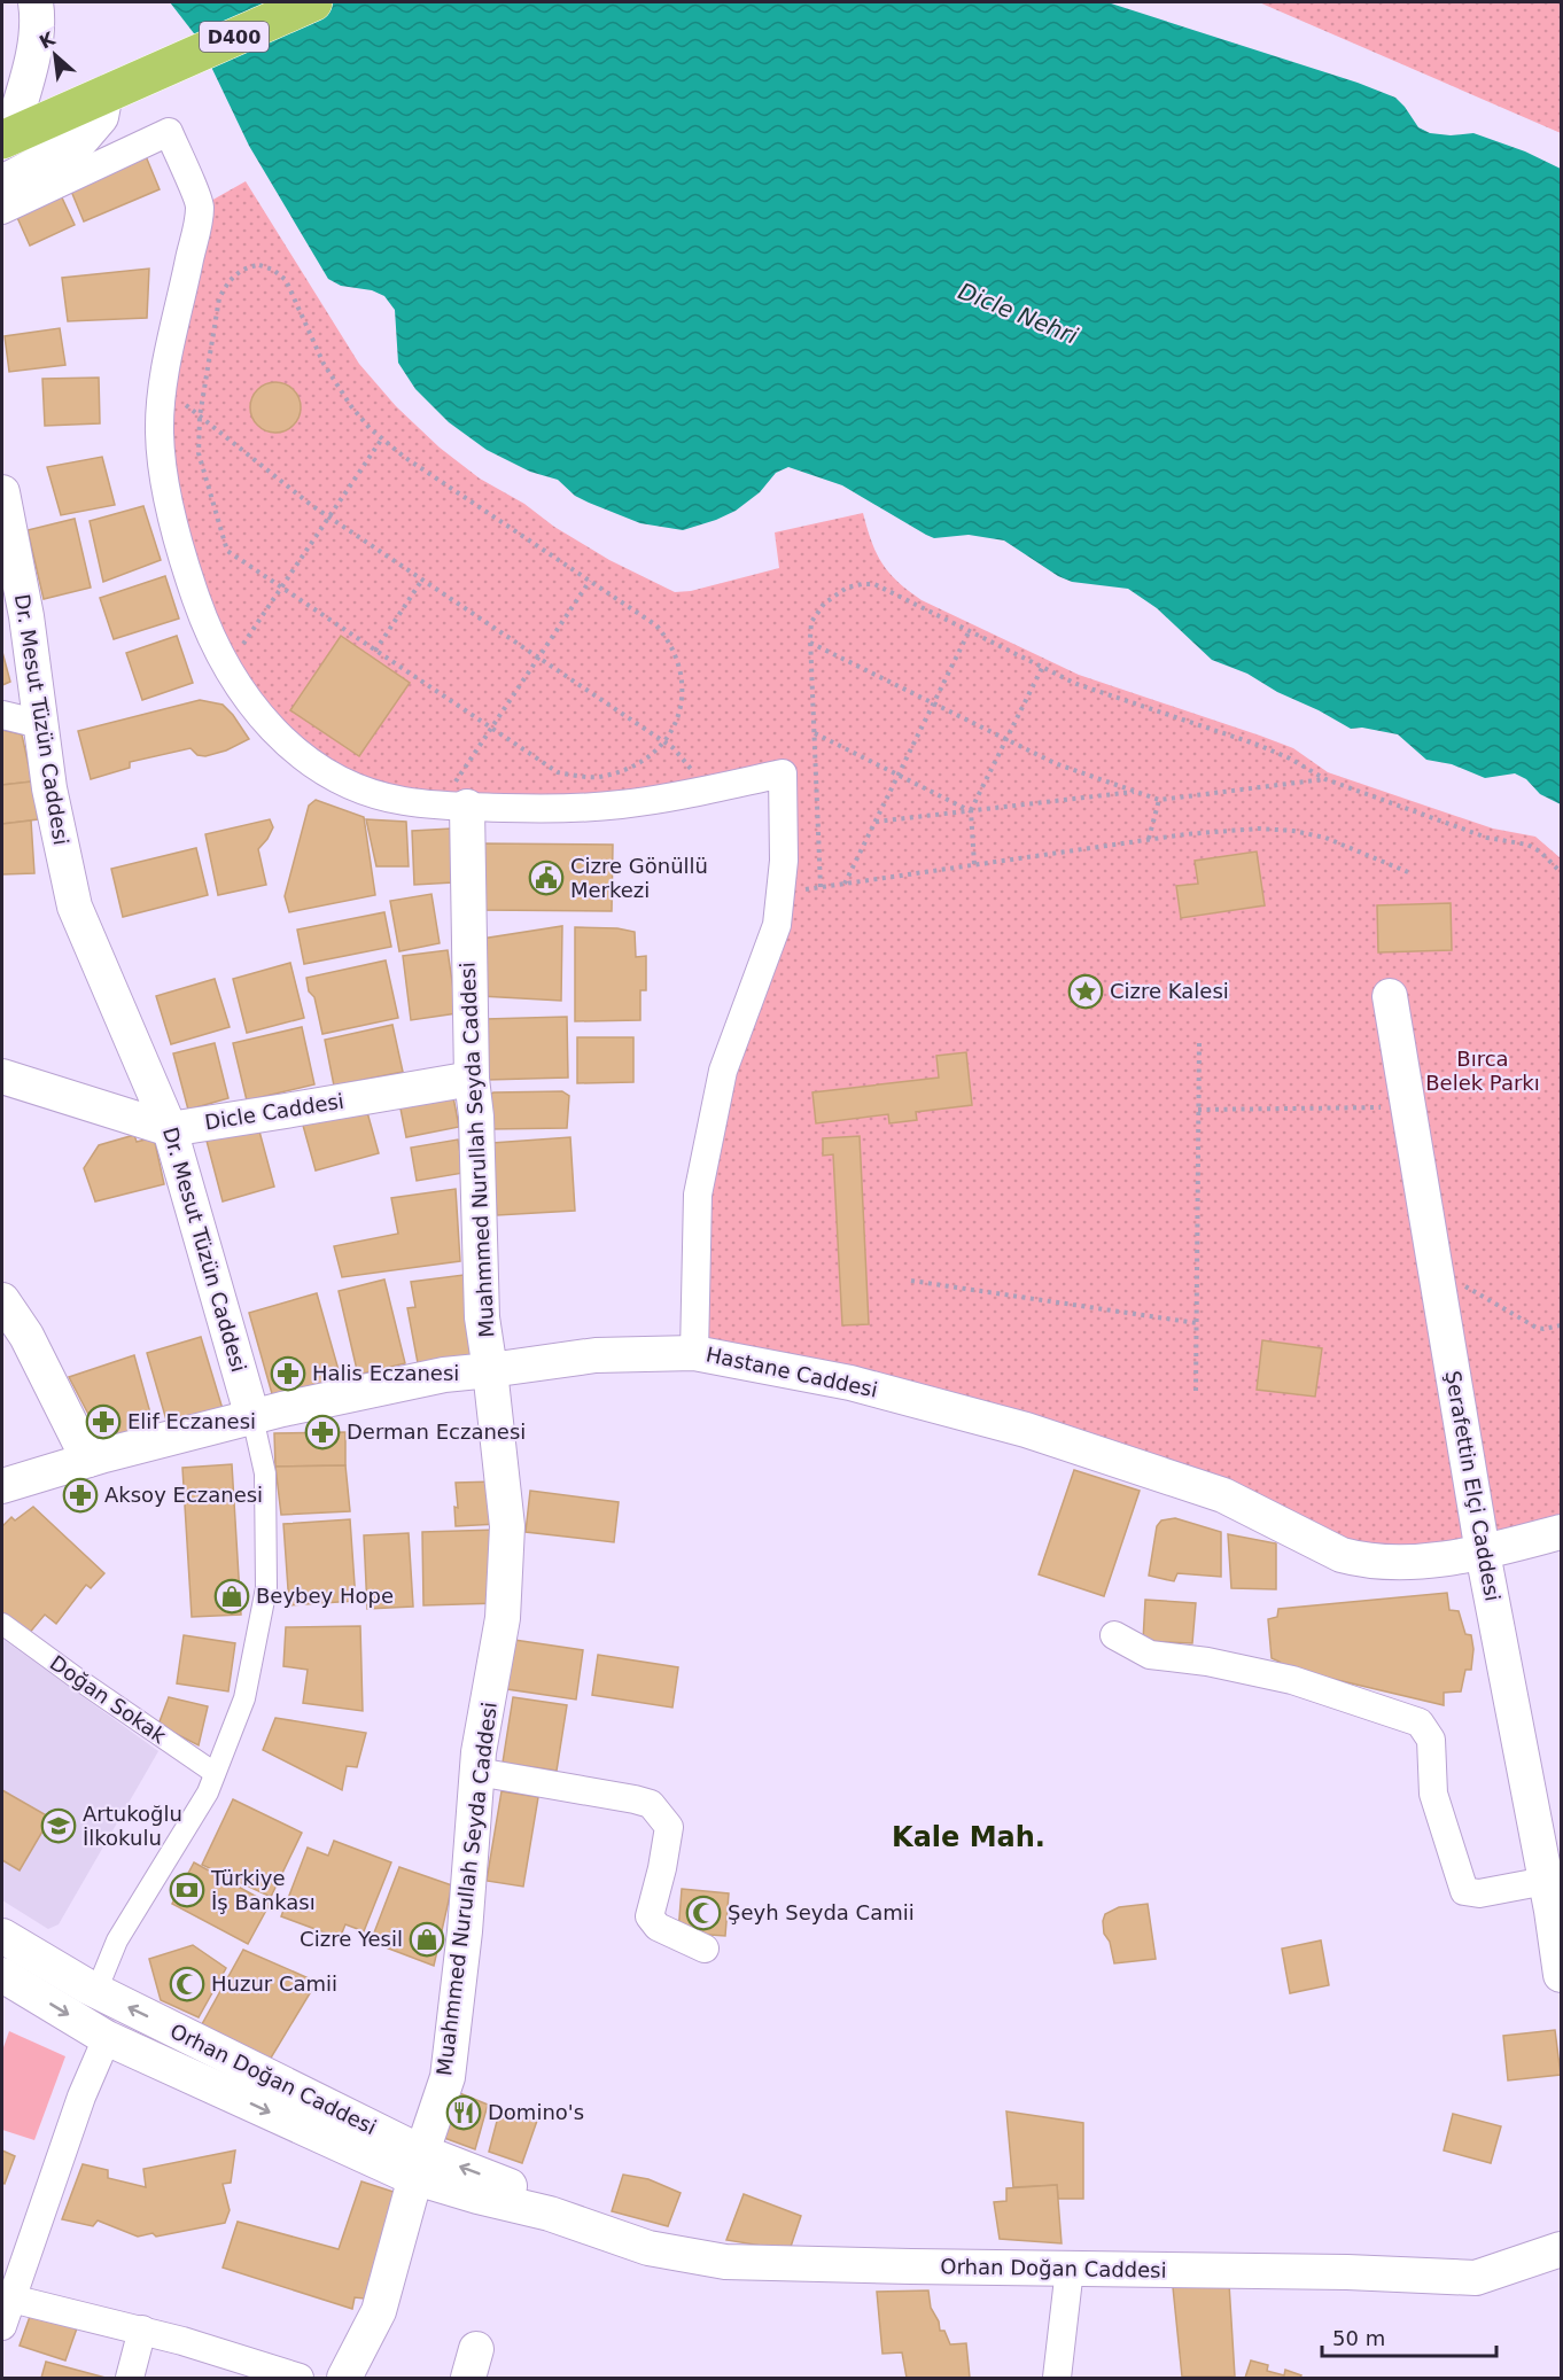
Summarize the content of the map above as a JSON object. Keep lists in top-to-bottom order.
{
  "streets": {
    "main road": ["D400"],
    "street": [
      "Dr. Mesut Tüzün Caddesi",
      "Dicle Caddesi",
      "Muahmmed Nurullah Seyda Caddesi",
      "Hastane Caddesi",
      "Şerafettin Elçi Caddesi",
      "Doğan Sokak",
      "Orhan Doğan Caddesi"
    ]
  },
  "crossings": [
    ["Dr. Mesut Tüzün Caddesi", "Dicle Caddesi"],
    ["Dr. Mesut Tüzün Caddesi", "Hastane Caddesi"],
    ["Dr. Mesut Tüzün Caddesi", "Doğan Sokak"],
    ["Dr. Mesut Tüzün Caddesi", "Orhan Doğan Caddesi"],
    ["Dicle Caddesi", "Muahmmed Nurullah Seyda Caddesi"],
    ["Muahmmed Nurullah Seyda Caddesi", "Hastane Caddesi"],
    ["Muahmmed Nurullah Seyda Caddesi", "Orhan Doğan Caddesi"],
    ["Hastane Caddesi", "Şerafettin Elçi Caddesi"]
  ],
  "districts": ["Kale Mah."],
  "water": ["Dicle Nehri"],
  "parks": ["Bırca Belek Parkı"],
  "places": {
    "public building": ["Cizre Gönüllü Merkezi"],
    "place": ["Cizre Kalesi"],
    "pharmacy": [
      "Halis Eczanesi",
      "Elif Eczanesi",
      "Derman Eczanesi",
      "Aksoy Eczanesi"
    ],
    "shop": ["Beybey Hope", "Cizre Yesil"],
    "school or university": ["Artukoğlu İlkokulu"],
    "bank": ["Türkiye İş Bankası"],
    "mosque": ["Şeyh Seyda Camii", "Huzur Camii"],
    "restaurant": ["Domino's"]
  },
  "scale_bar": "50 m",
  "north": "top left"
}
